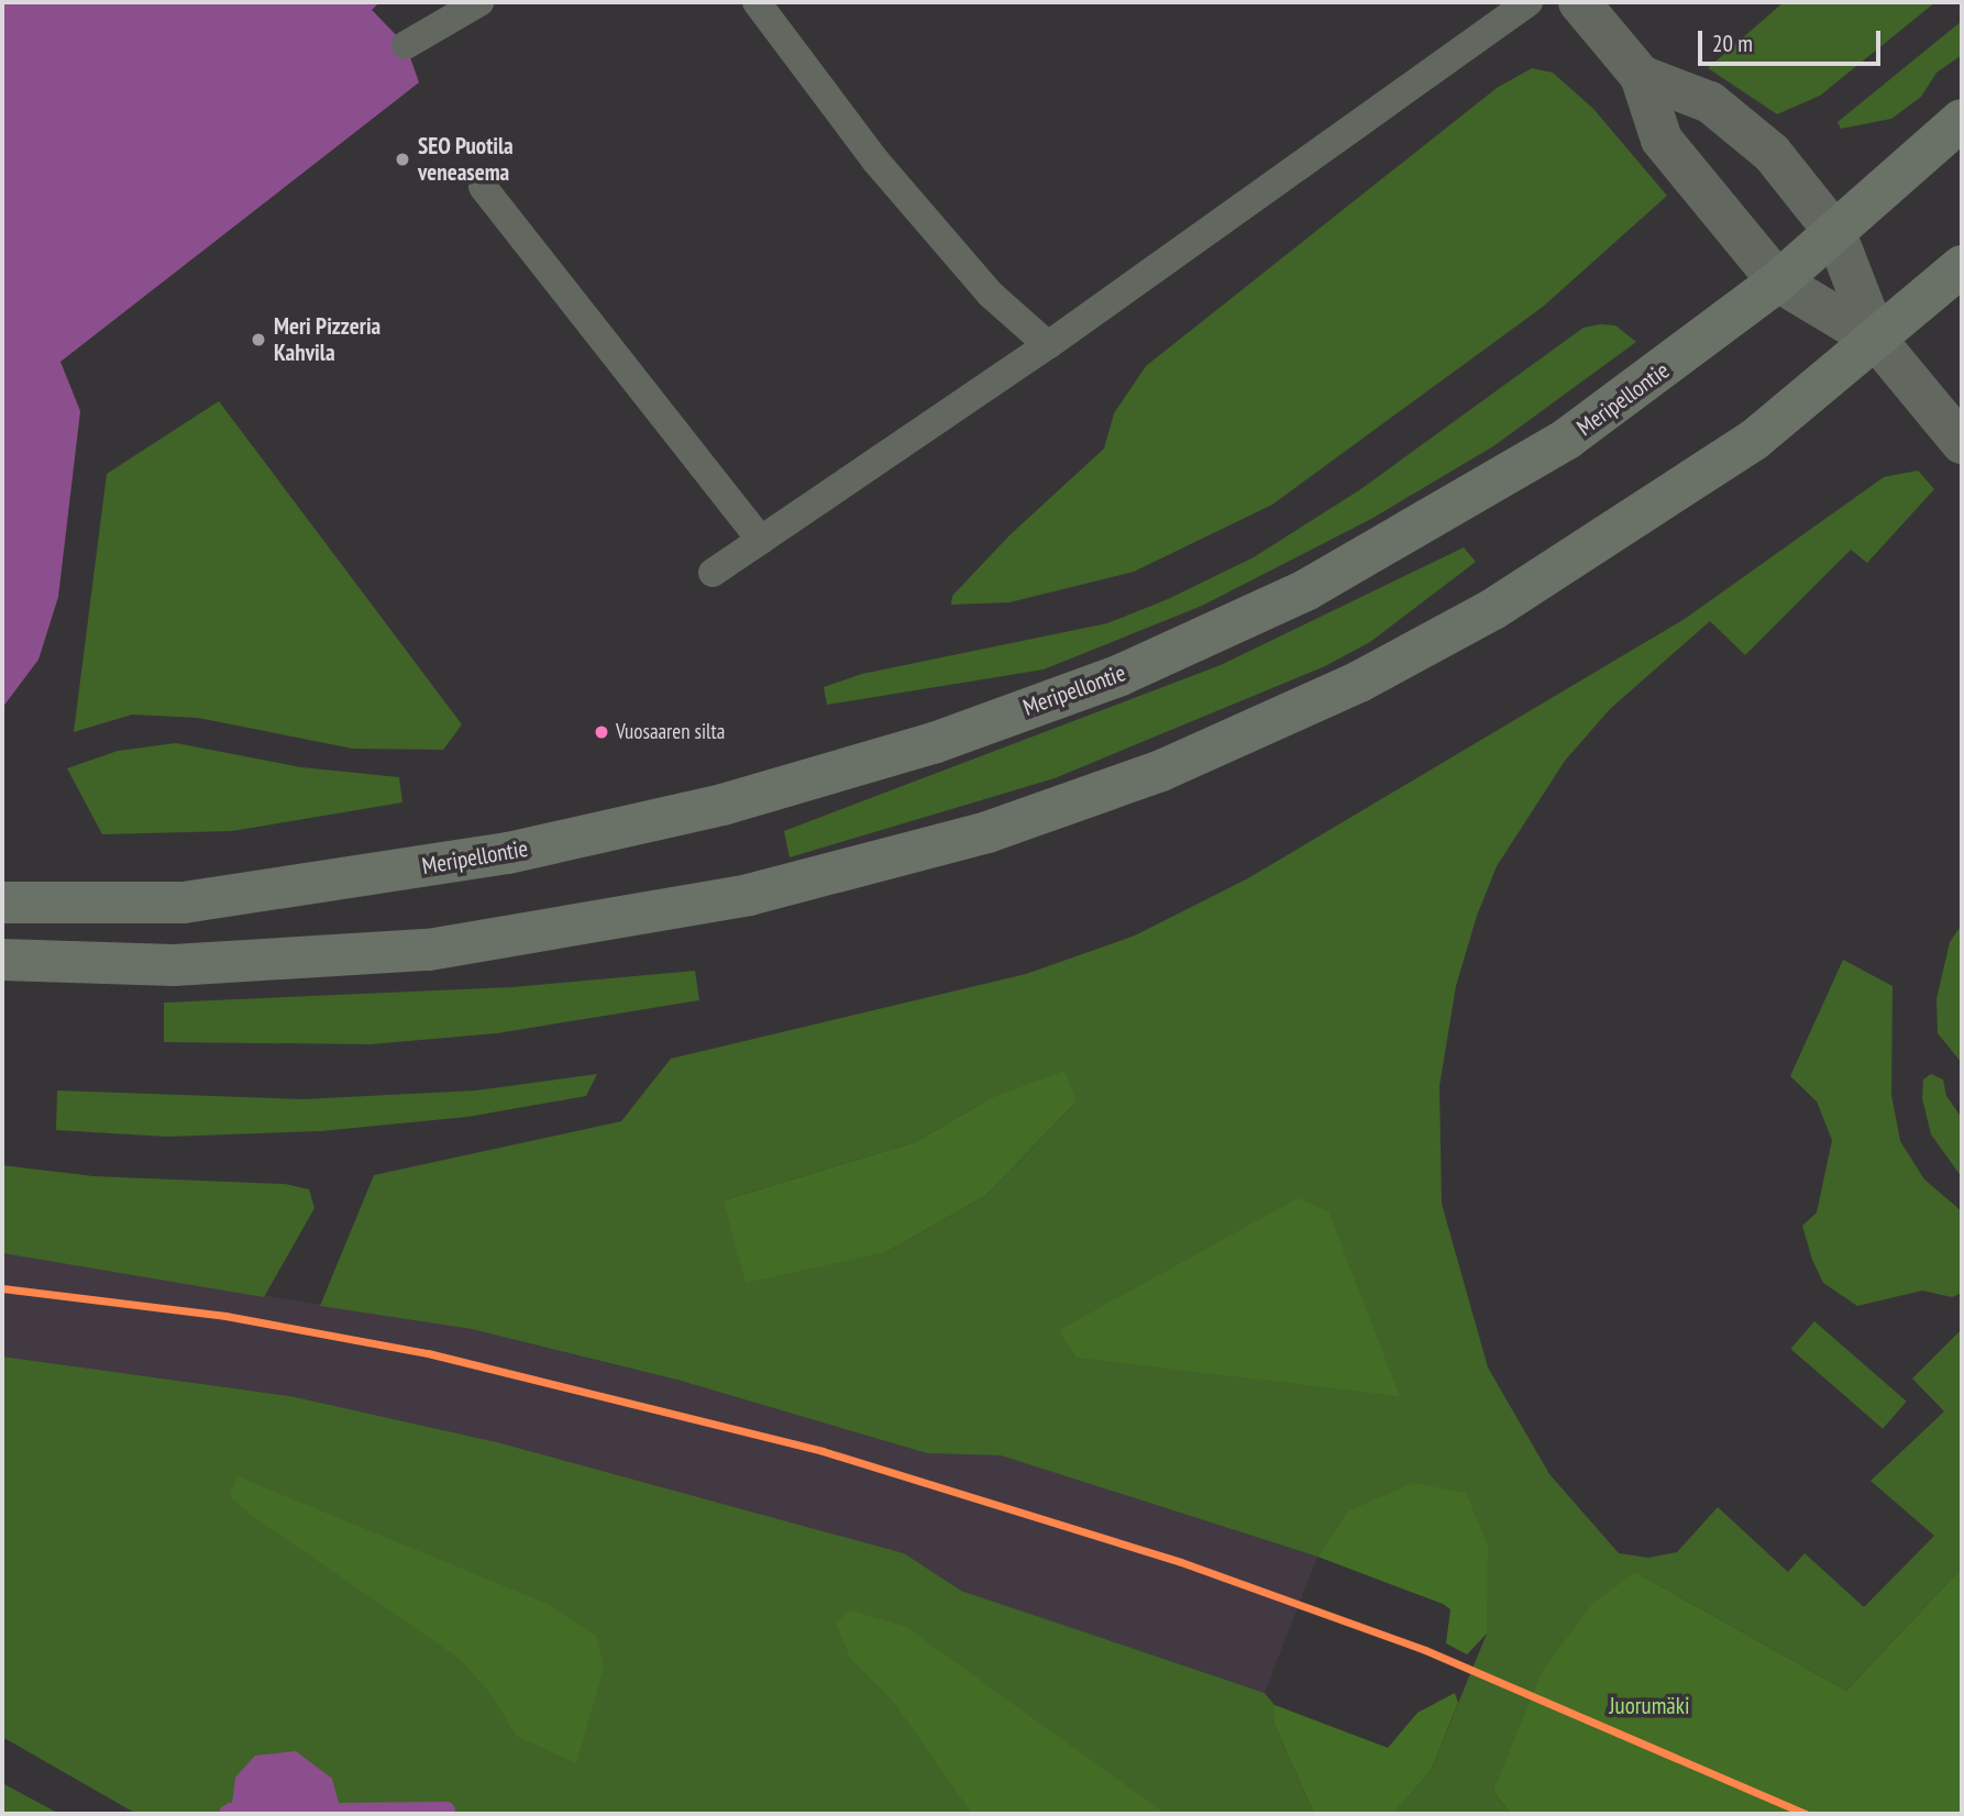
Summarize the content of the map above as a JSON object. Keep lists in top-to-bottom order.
{
  "streets": {
    "main road": ["Meripellontie"]
  },
  "parks": ["Juorumäki"],
  "places": ["SEO Puotila veneasema", "Meri Pizzeria Kahvila", "Vuosaaren silta"],
  "scale_bar": "20 m"
}
